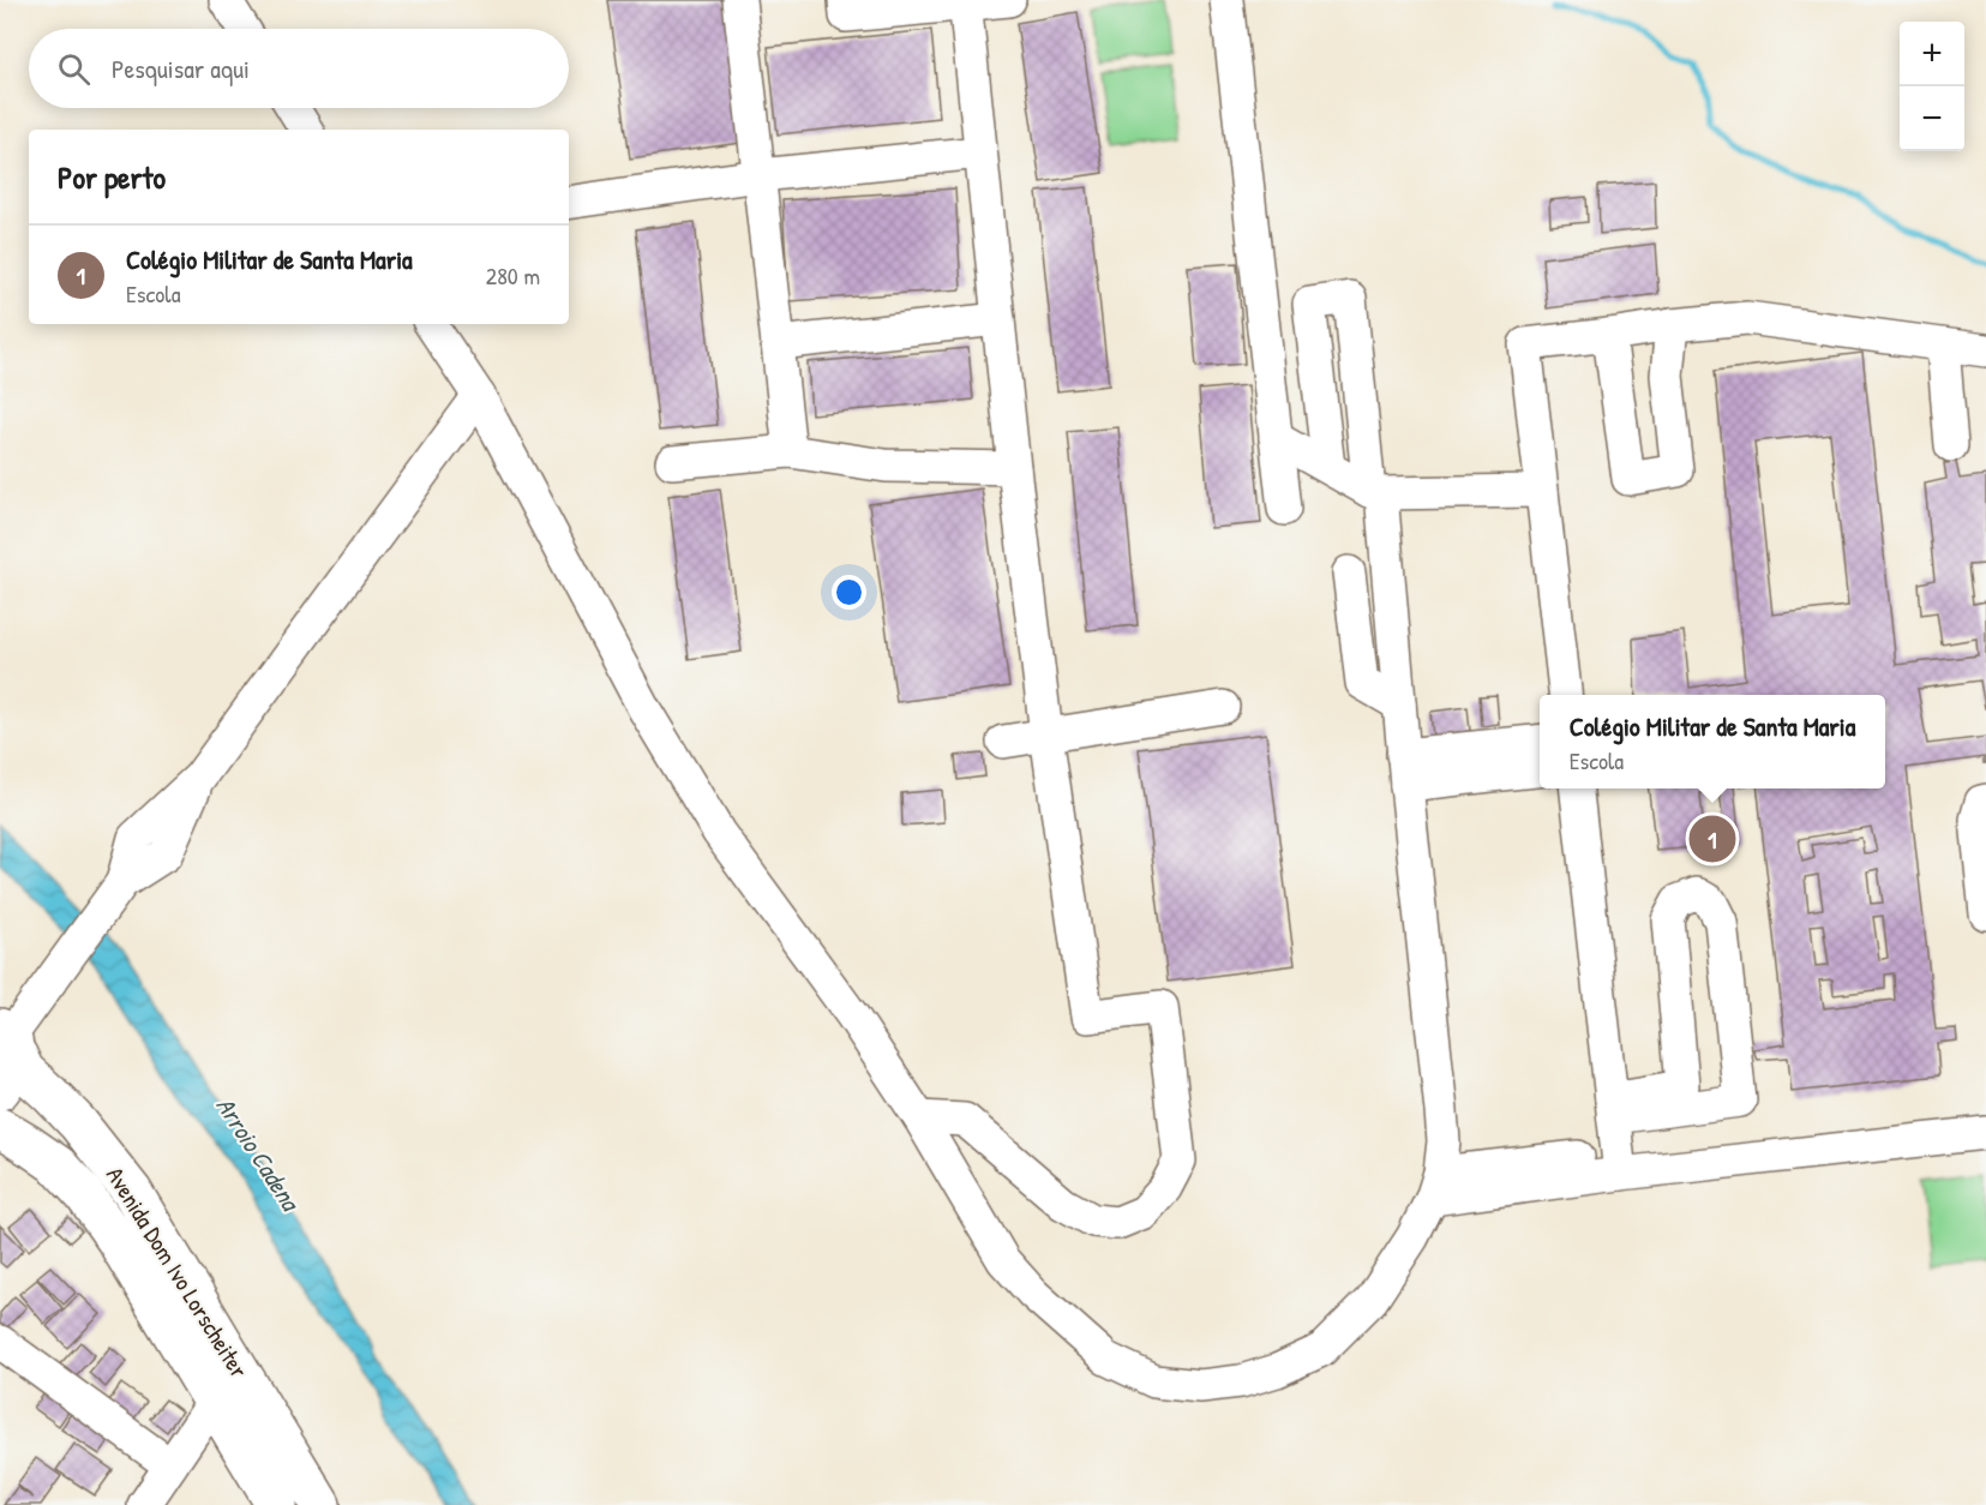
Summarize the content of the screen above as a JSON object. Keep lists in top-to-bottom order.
{
  "streets": {
    "main road": ["Avenida Dom Ivo Lorscheiter"]
  },
  "water": ["Arroio Cadena"],
  "page": {
    "map_buttons": ["+", "−"],
    "search": "Pesquisar aqui",
    "heading": "Por perto",
    "list": [
      {
        "mark": "1",
        "name": "Colégio Militar de Santa Maria",
        "note": "Escola",
        "value": "280 m"
      }
    ],
    "popup": ["Colégio Militar de Santa Maria", "Escola"],
    "pins": "1"
  }
}
